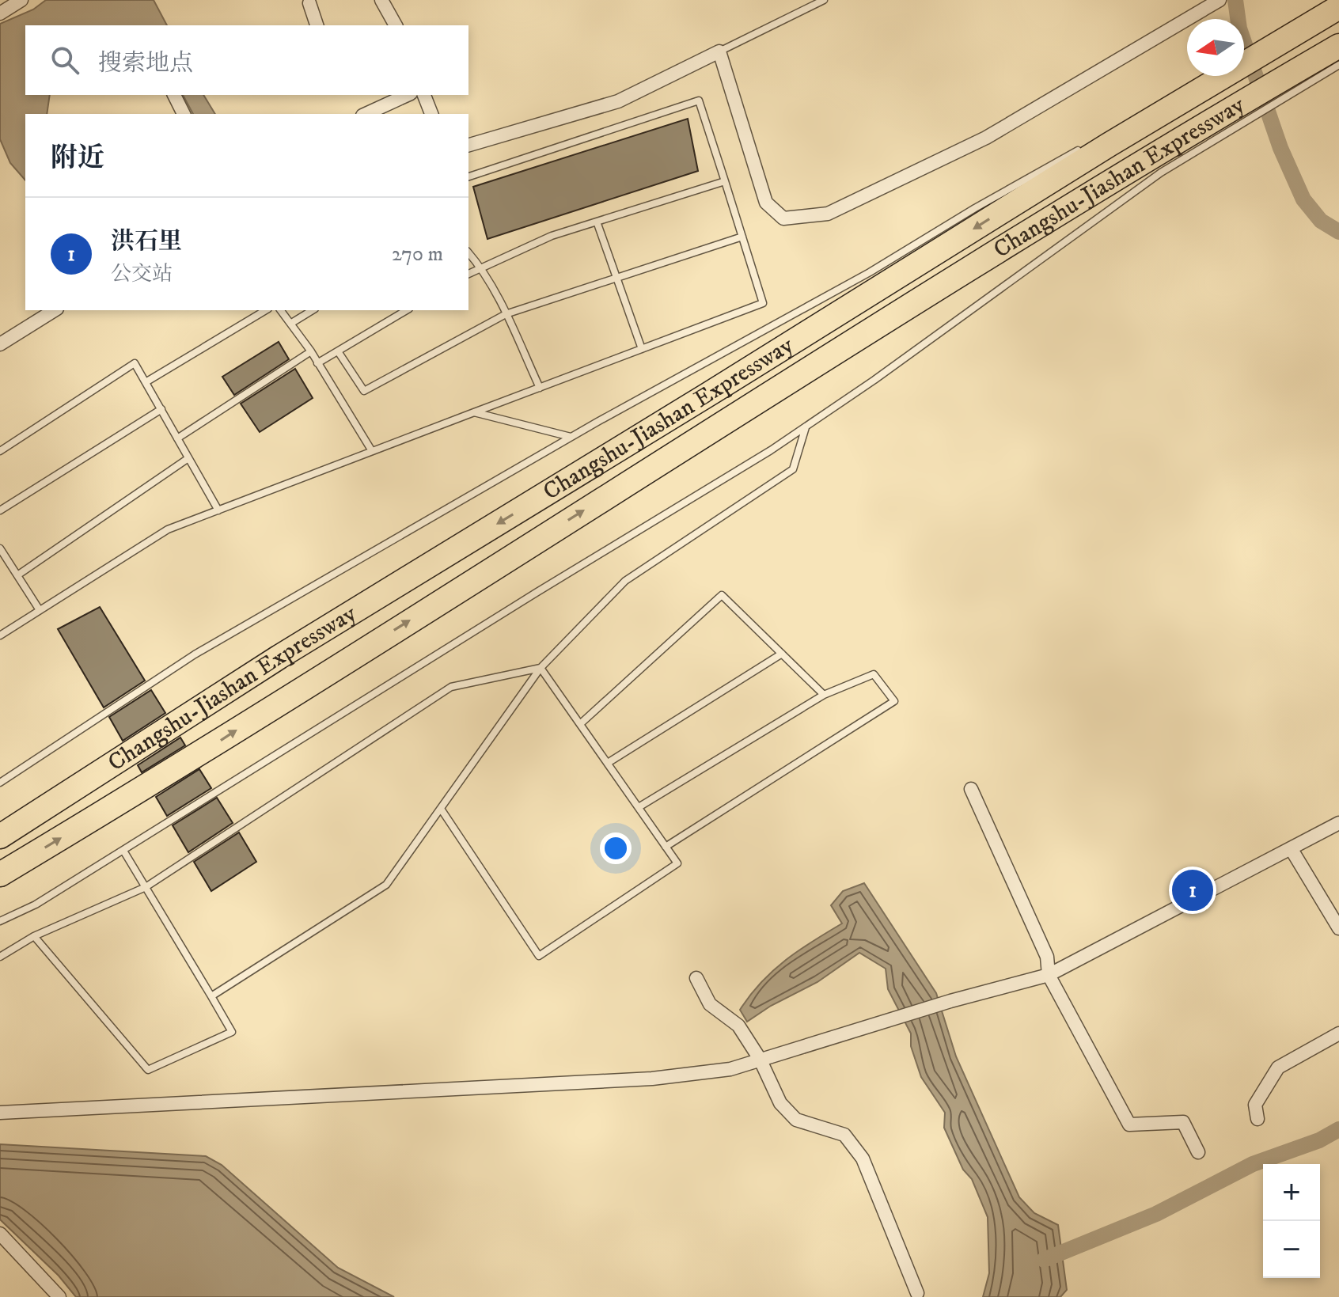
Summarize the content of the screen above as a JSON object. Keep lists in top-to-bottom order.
{
  "streets": {
    "highway": ["Changshu-Jiashan Expressway"]
  },
  "north": "left",
  "page": {
    "search": "搜索地点",
    "heading": "附近",
    "list": [
      {
        "mark": "1",
        "name": "洪石里",
        "note": "公交站",
        "value": "270 m"
      }
    ],
    "pins": "1",
    "map_buttons": ["+", "−"]
  }
}
